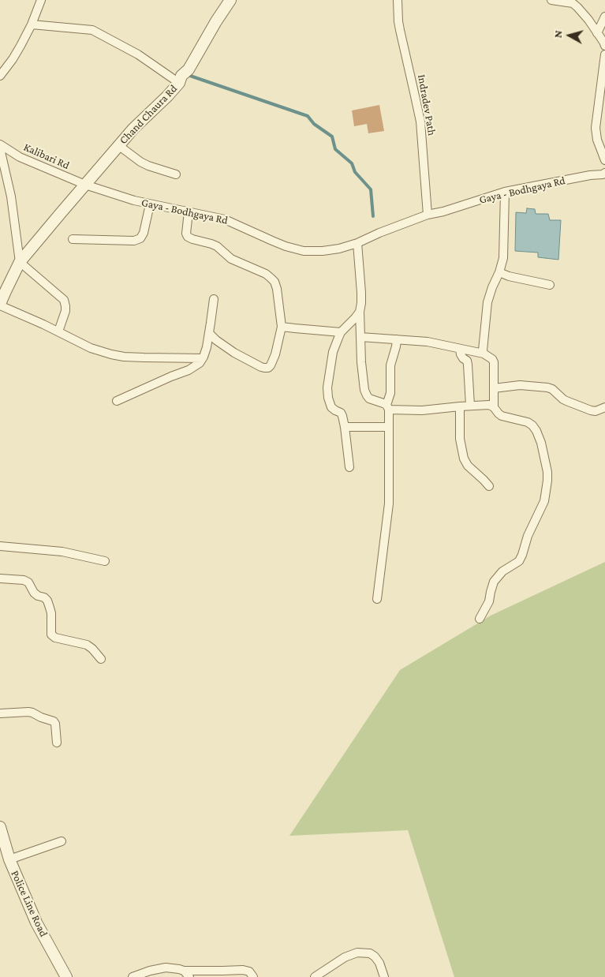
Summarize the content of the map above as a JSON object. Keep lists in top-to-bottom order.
{
  "streets": {
    "street": [
      "Indradev Path",
      "Chand Chaura Rd",
      "Kalibari Rd",
      "Gaya - Bodhgaya Rd",
      "Police Line Road"
    ]
  },
  "crossings": [
    ["Indradev Path", "Gaya - Bodhgaya Rd"],
    ["Chand Chaura Rd", "Kalibari Rd"],
    ["Chand Chaura Rd", "Gaya - Bodhgaya Rd"],
    ["Kalibari Rd", "Gaya - Bodhgaya Rd"]
  ],
  "north": "left"
}
